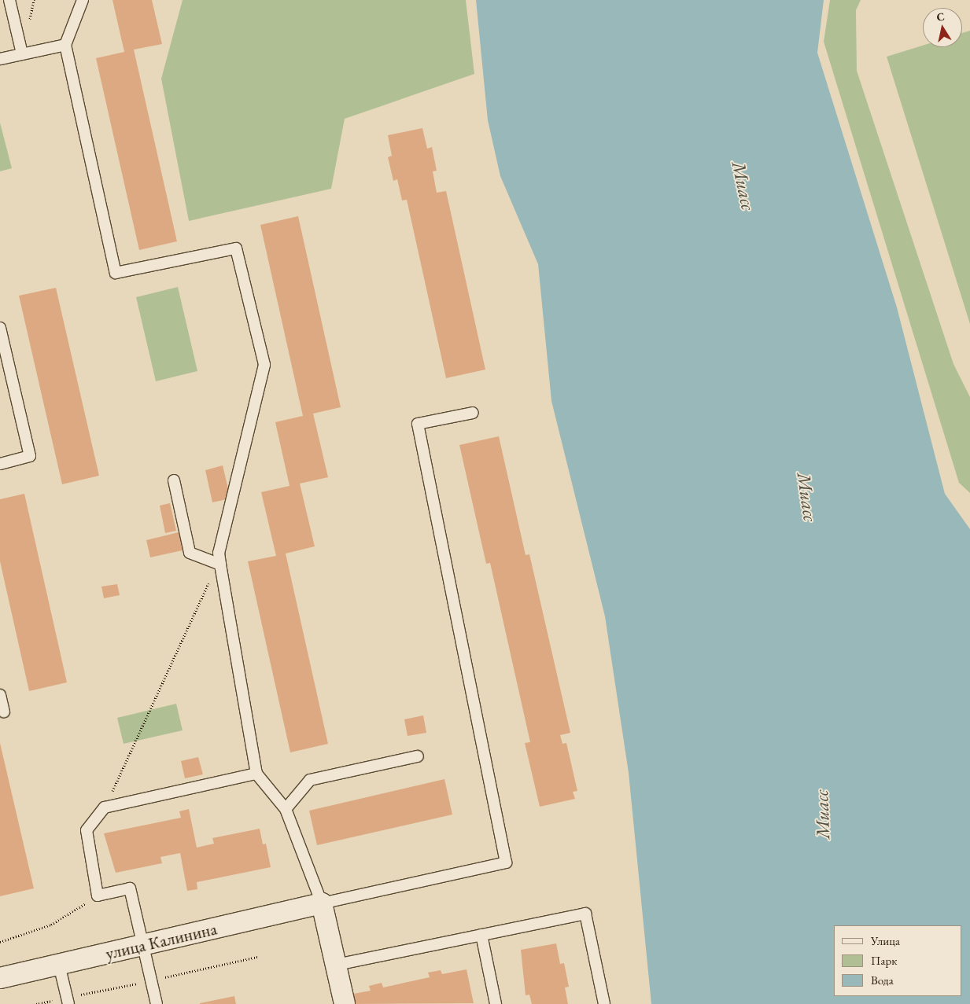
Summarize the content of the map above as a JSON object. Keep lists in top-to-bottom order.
{
  "streets": {
    "street": ["улица Калинина"]
  },
  "water": ["Миасс"],
  "legend": ["Улица", "Парк", "Вода"],
  "north": "top"
}
